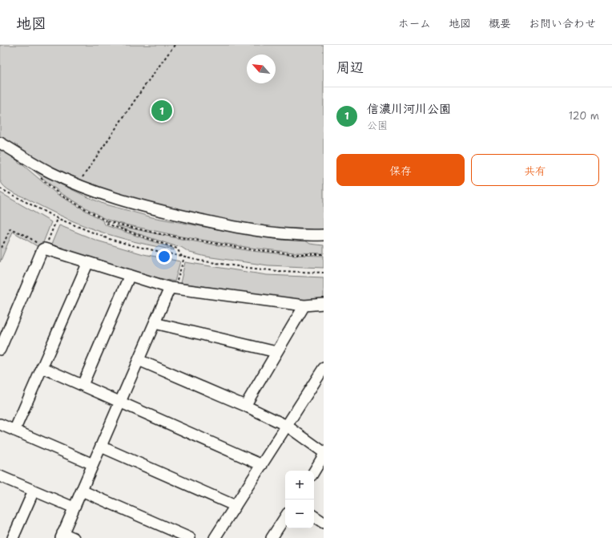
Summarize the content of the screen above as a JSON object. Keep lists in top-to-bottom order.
{
  "north": "top left",
  "page": {
    "header": "地図",
    "nav": [
      "ホーム",
      "地図",
      "概要",
      "お問い合わせ"
    ],
    "heading": "周辺",
    "list": [
      {
        "mark": "1",
        "name": "信濃川河川公園",
        "note": "公園",
        "value": "120 m"
      }
    ],
    "pins": "1",
    "buttons": ["保存", "共有"],
    "map_buttons": ["+", "−"]
  }
}
